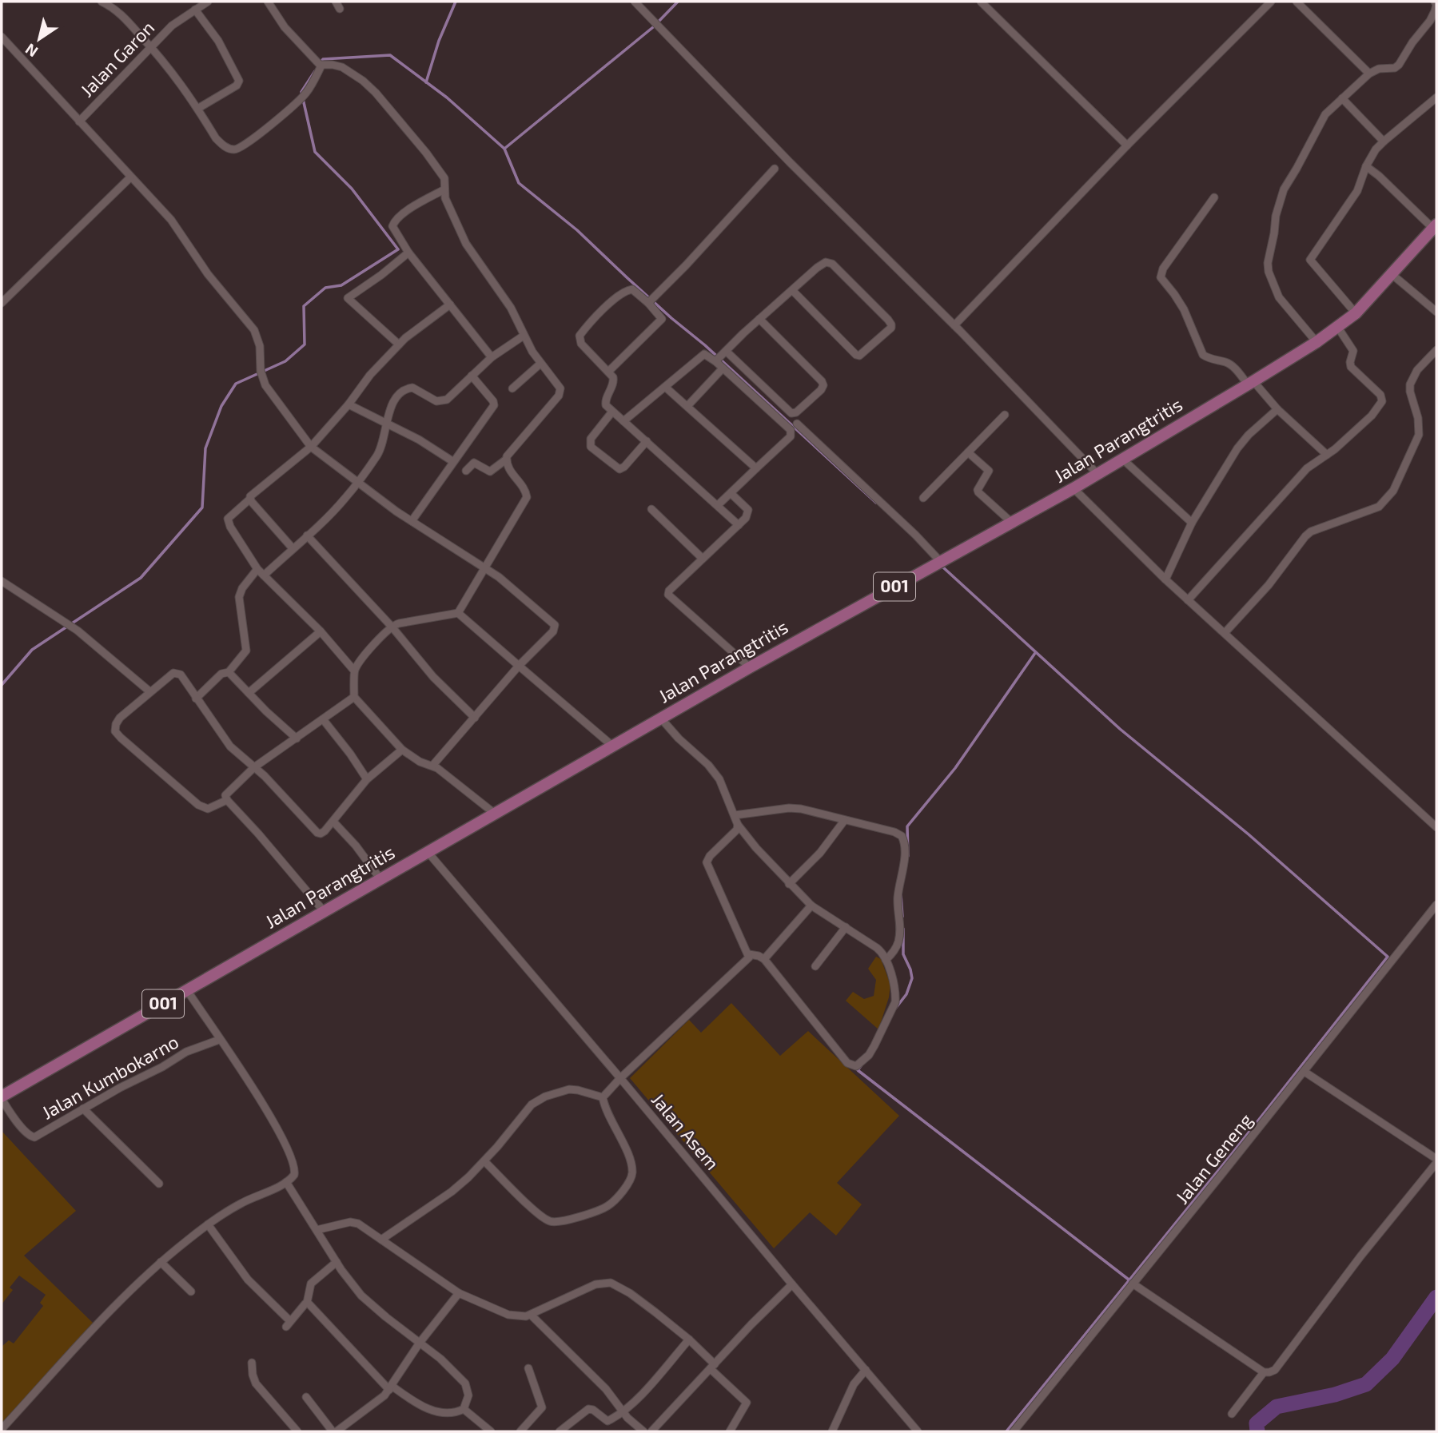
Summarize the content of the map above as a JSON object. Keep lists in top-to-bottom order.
{
  "streets": {
    "main road": ["Jalan Parangtritis", "001"],
    "street": [
      "Jalan Garon",
      "Jalan Kumbokarno",
      "Jalan Asem",
      "Jalan Geneng"
    ]
  },
  "crossings": [
    ["Jalan Parangtritis", "Jalan Kumbokarno"],
    ["Jalan Parangtritis", "Jalan Asem"]
  ],
  "north": "bottom left"
}
